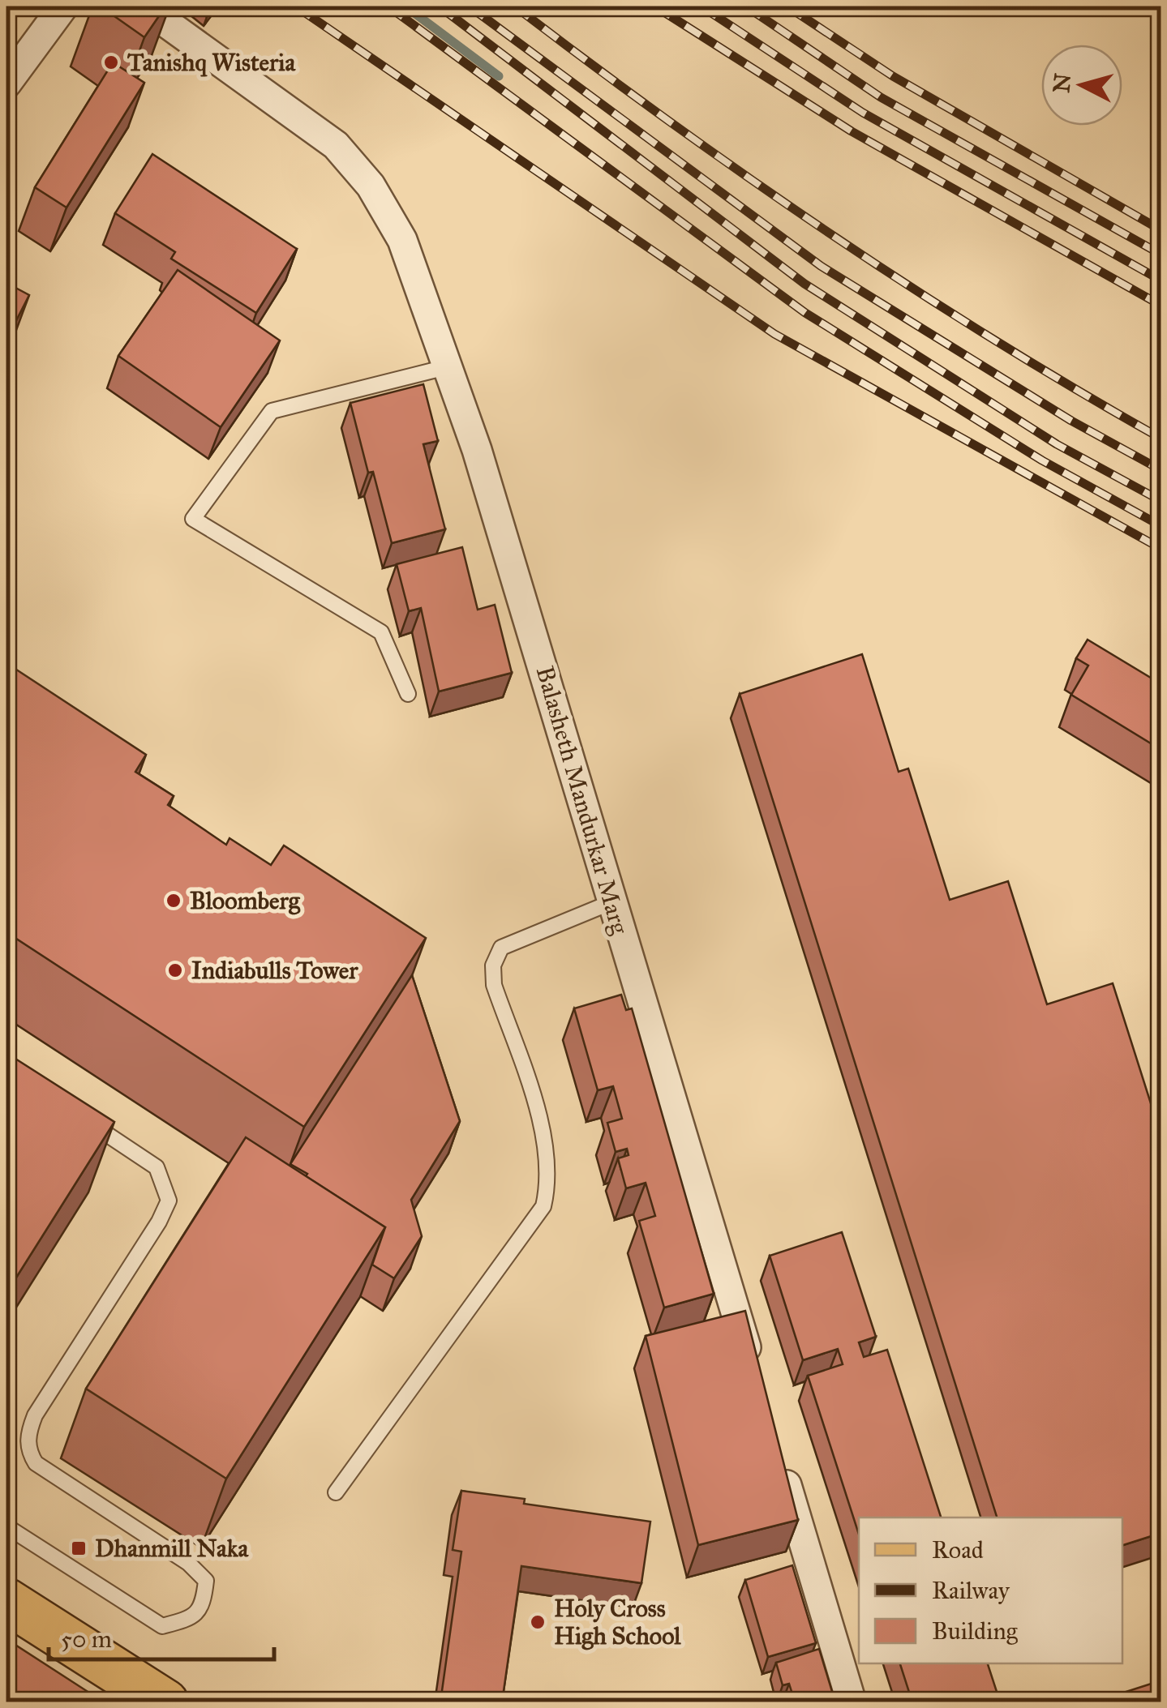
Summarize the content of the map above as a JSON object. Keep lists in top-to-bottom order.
{
  "streets": {
    "street": ["Balasheth Mandurkar Marg"]
  },
  "places": {
    "other": [
      "Tanishq Wisteria",
      "Bloomberg",
      "Indiabulls Tower",
      "Holy Cross High School"
    ],
    "transit": ["Dhanmill Naka"]
  },
  "legend": ["Road", "Railway", "Building"],
  "scale_bar": "50 m",
  "north": "left"
}
